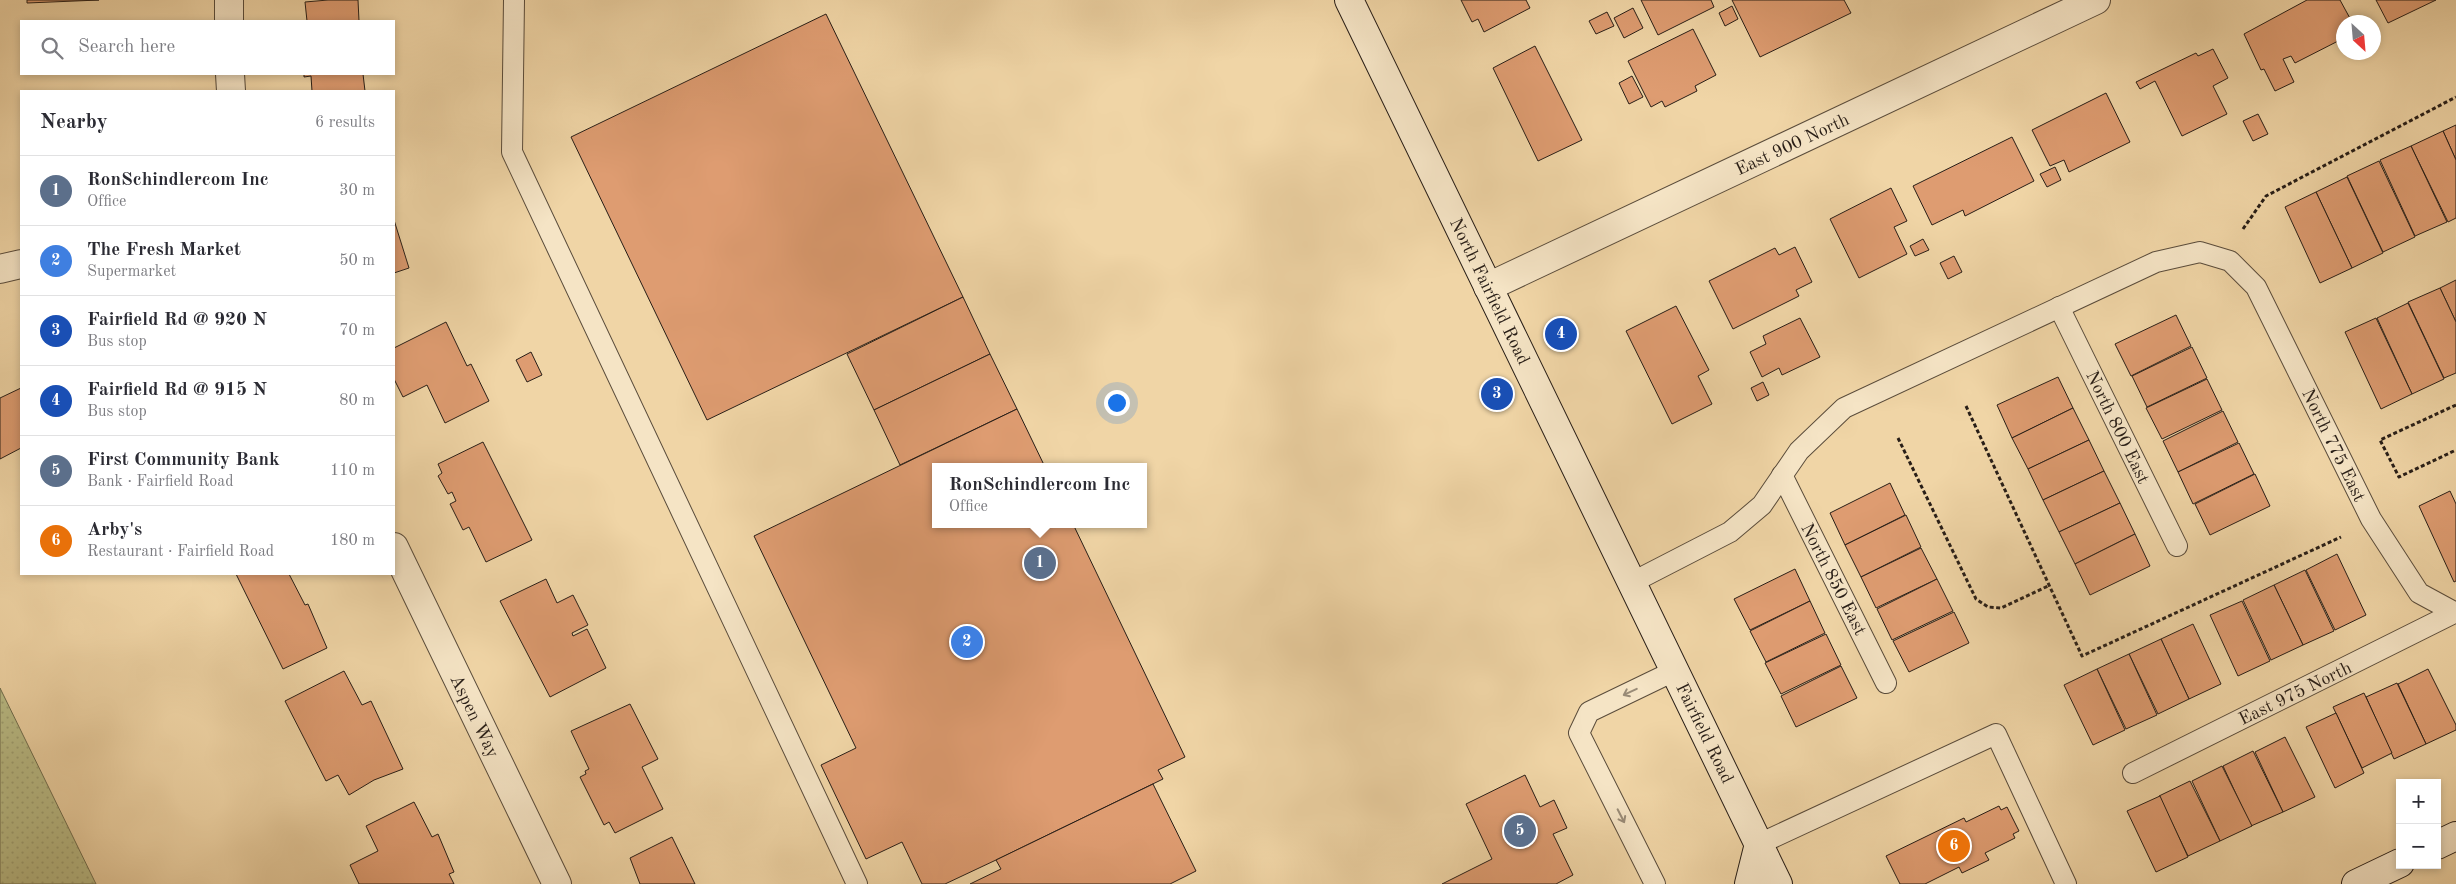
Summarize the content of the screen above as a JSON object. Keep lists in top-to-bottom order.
{
  "streets": {
    "main road": [
      "East 900 North",
      "North Fairfield Road",
      "Aspen Way",
      "Fairfield Road"
    ],
    "lane": [
      "North 800 East",
      "North 775 East",
      "North 850 East",
      "East 975 North"
    ]
  },
  "crossings": [
    ["East 900 North", "North Fairfield Road"],
    ["North Fairfield Road", "Fairfield Road"],
    ["North 800 East", "North 775 East"],
    ["North 775 East", "East 975 North"]
  ],
  "north": "bottom right",
  "page": {
    "search": "Search here",
    "heading": ["Nearby", "6 results"],
    "list": [
      {
        "mark": "1",
        "name": "RonSchindlercom Inc",
        "note": "Office",
        "value": "30 m"
      },
      {
        "mark": "2",
        "name": "The Fresh Market",
        "note": "Supermarket",
        "value": "50 m"
      },
      {
        "mark": "3",
        "name": "Fairfield Rd @ 920 N",
        "note": "Bus stop",
        "value": "70 m"
      },
      {
        "mark": "4",
        "name": "Fairfield Rd @ 915 N",
        "note": "Bus stop",
        "value": "80 m"
      },
      {
        "mark": "5",
        "name": "First Community Bank",
        "note": "Bank · Fairfield Road",
        "value": "110 m"
      },
      {
        "mark": "6",
        "name": "Arby's",
        "note": "Restaurant · Fairfield Road",
        "value": "180 m"
      }
    ],
    "pins": [
      "4",
      "3",
      "1",
      "2",
      "5",
      "6"
    ],
    "popup": ["RonSchindlercom Inc", "Office"],
    "map_buttons": ["+", "−"]
  }
}
